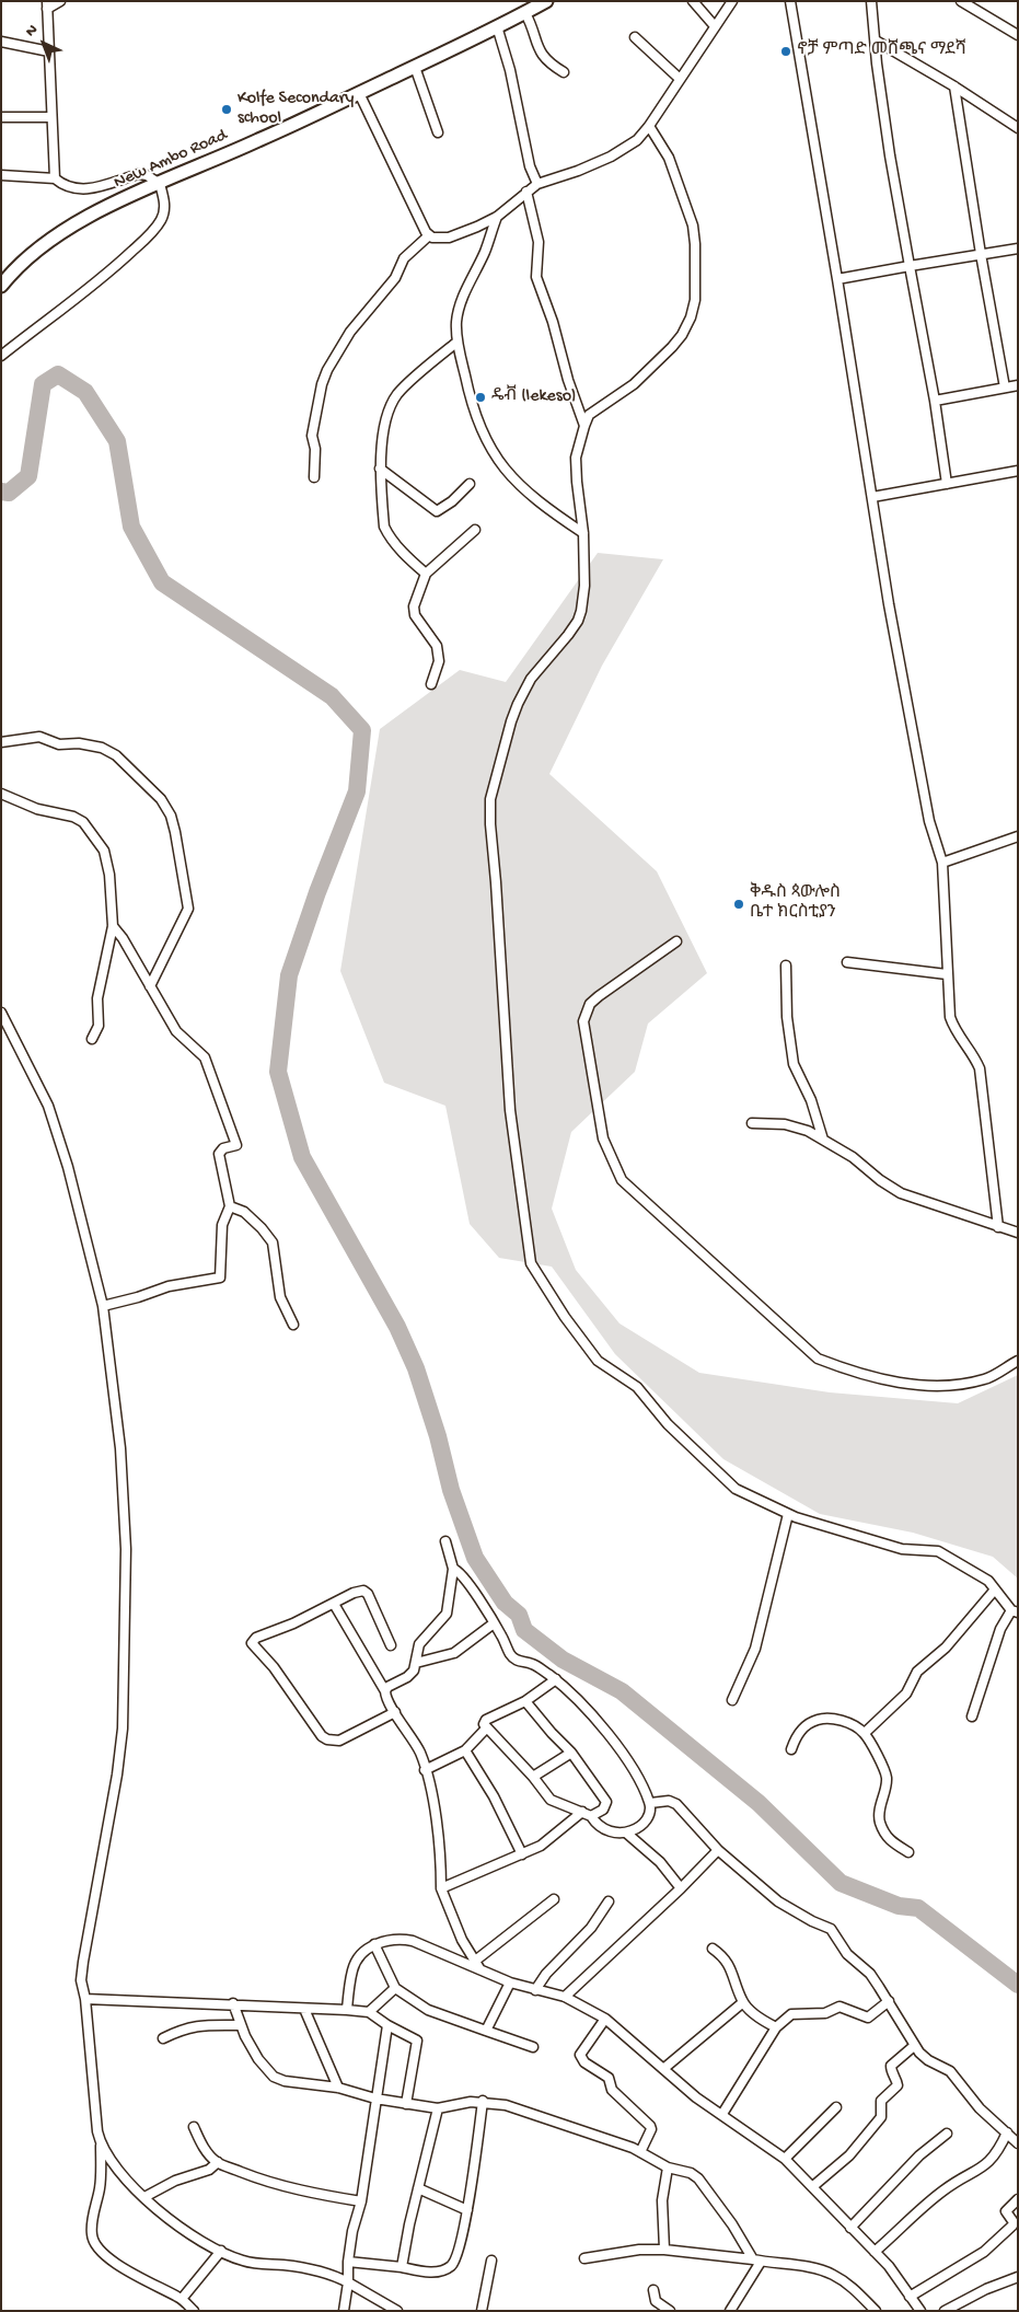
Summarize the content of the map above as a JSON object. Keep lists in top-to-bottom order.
{
  "streets": {
    "main road": ["New Ambo Road"]
  },
  "places": [
    "ኖቻ ምጣድ መሸጫና ማደሻ",
    "Kolfe Secondary school",
    "ዴቭ (lekeso)",
    "ቅዱስ ጳውሎስ ቤተ ክርስቲያን"
  ],
  "north": "top left"
}
